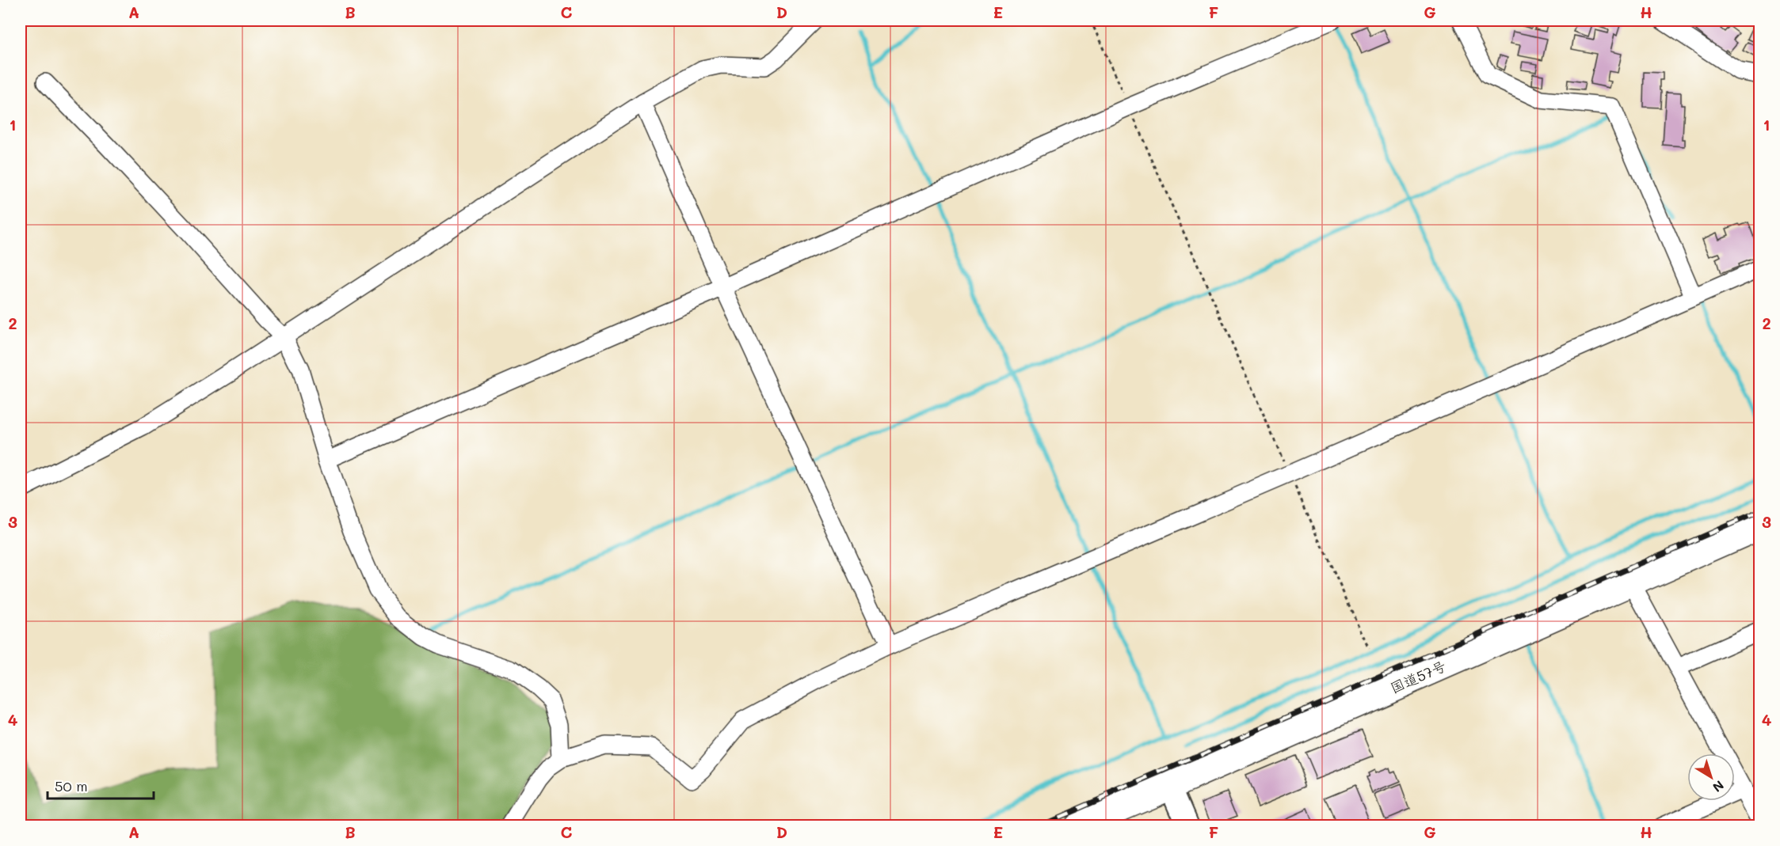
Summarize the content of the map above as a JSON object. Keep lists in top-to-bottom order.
{
  "streets": {
    "highway": ["国道57号"]
  },
  "scale_bar": "50 m",
  "north": "bottom right",
  "grid": {
    "columns": [
      "A",
      "B",
      "C",
      "D",
      "E",
      "F",
      "G",
      "H"
    ],
    "rows": [
      "1",
      "2",
      "3",
      "4"
    ]
  }
}
